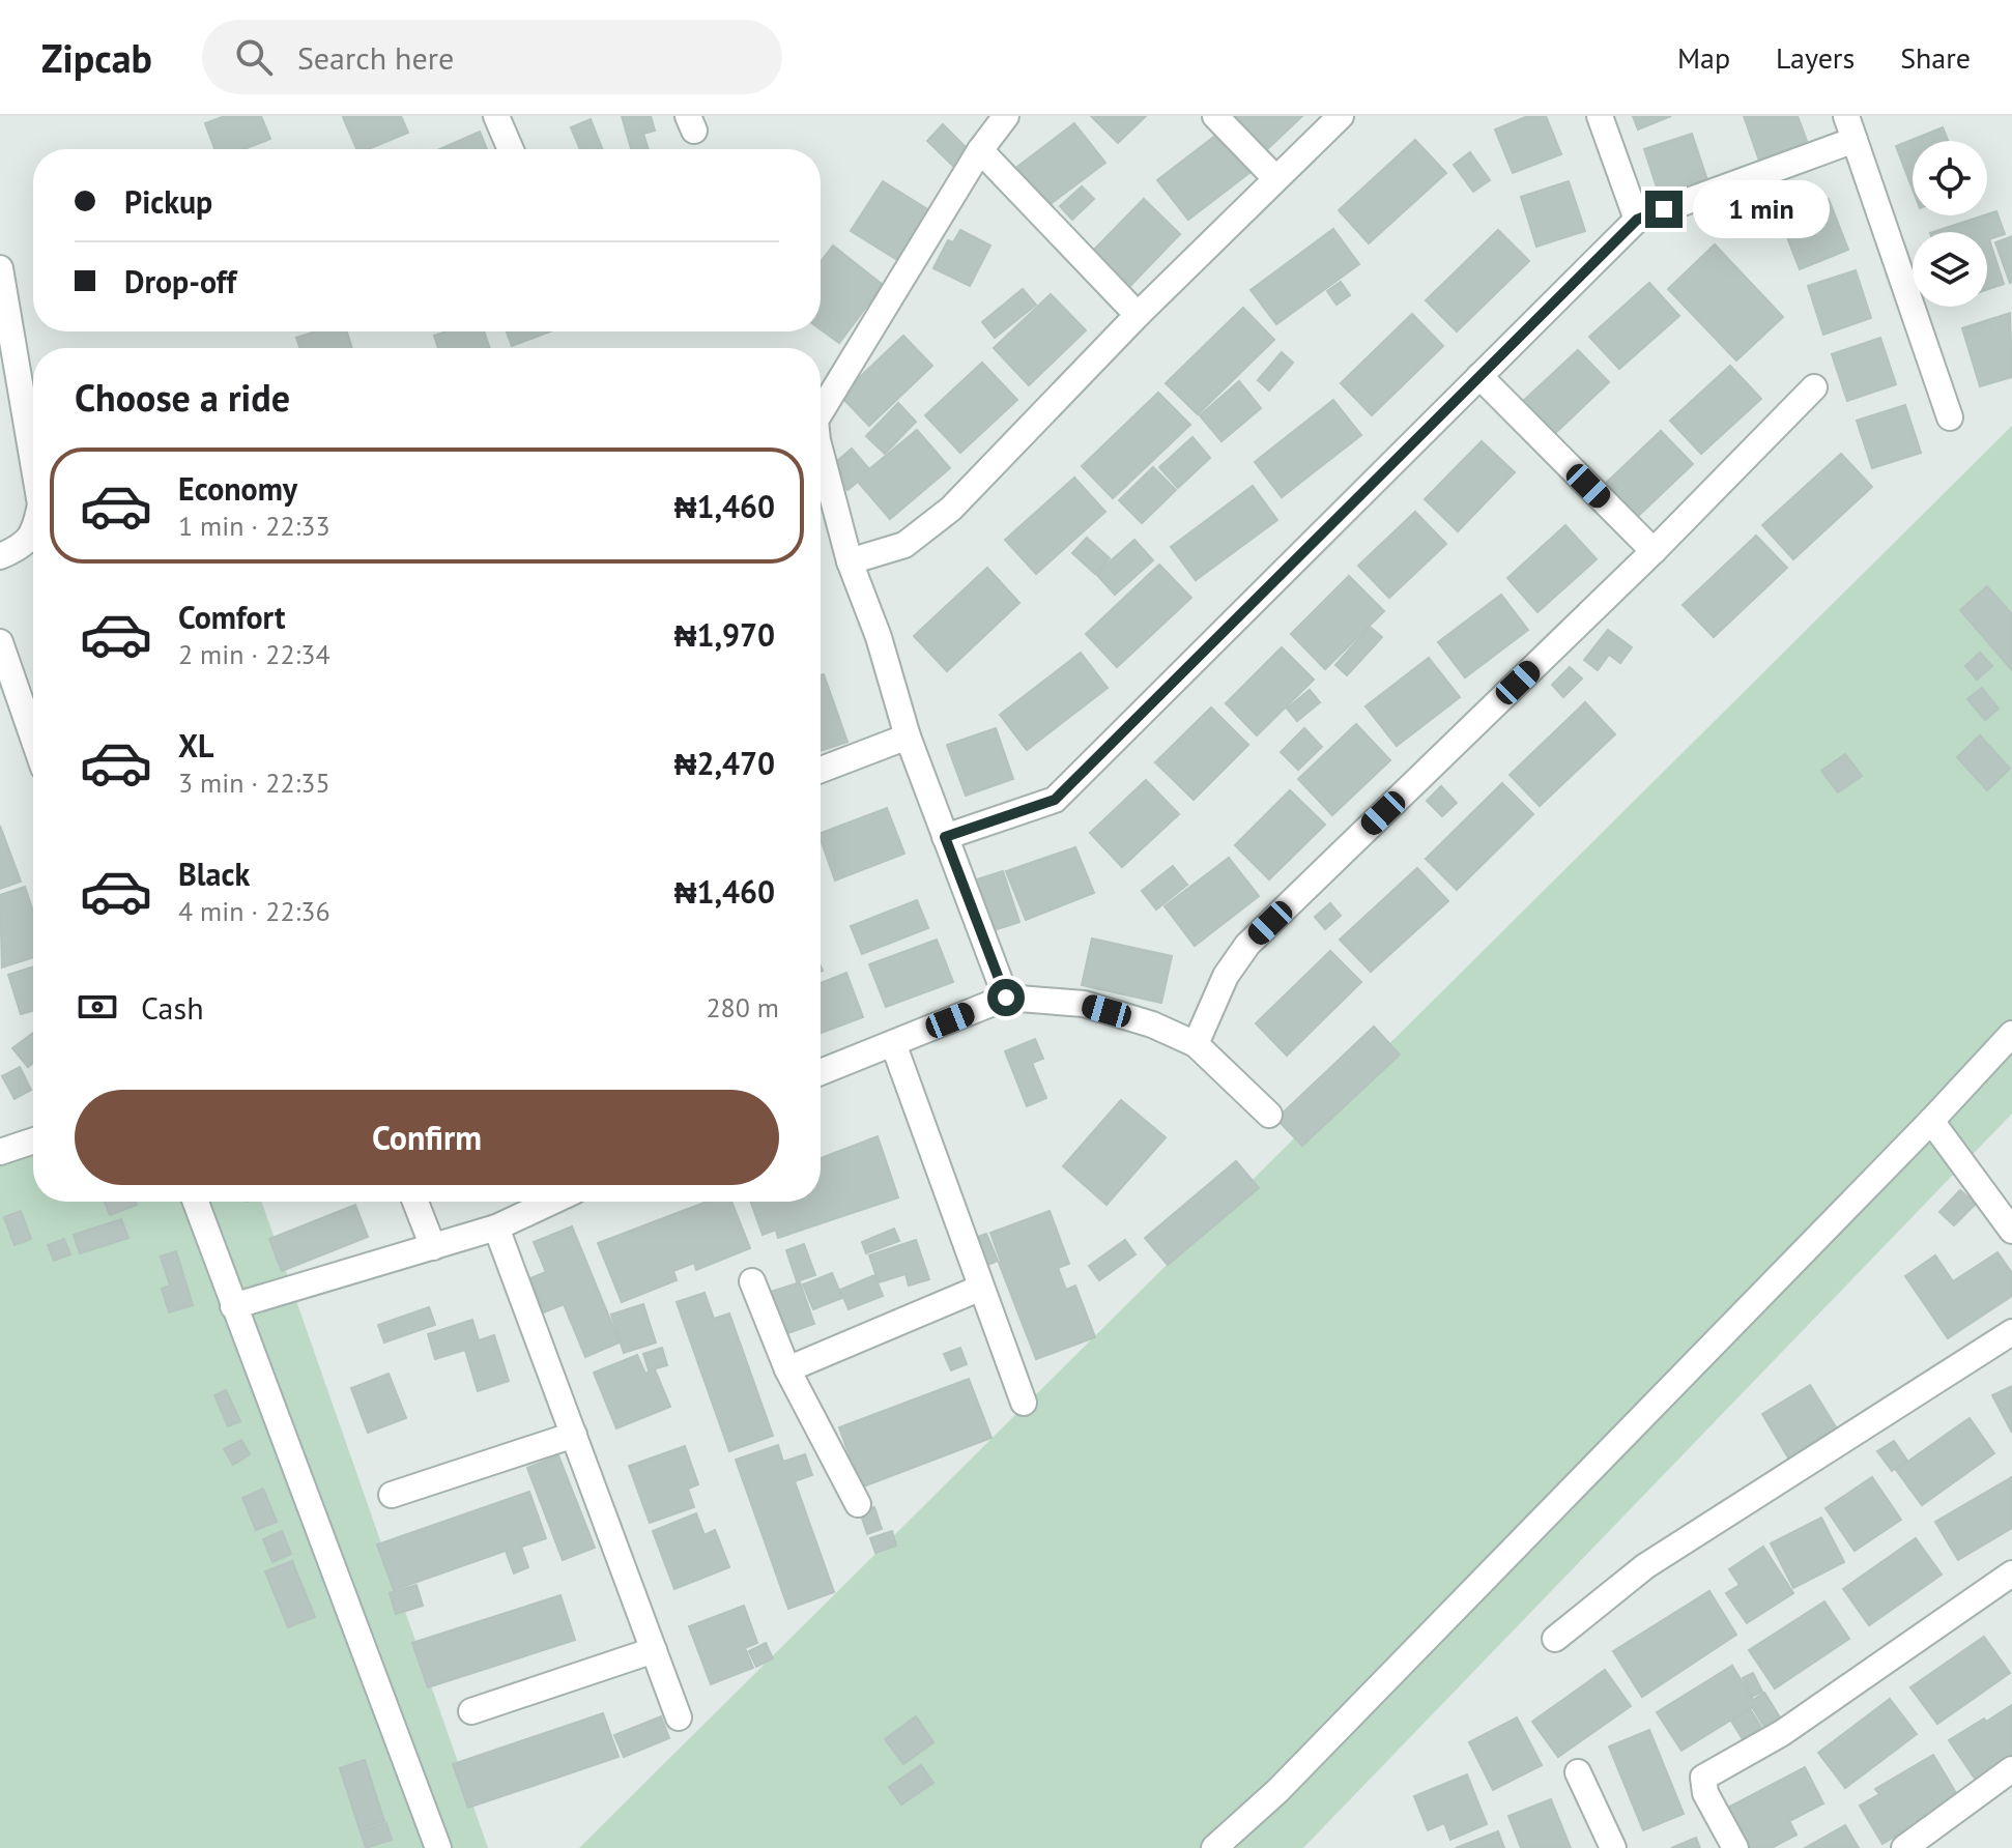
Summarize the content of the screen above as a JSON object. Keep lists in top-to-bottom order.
{
  "page": {
    "header": "Zipcab",
    "search": "Search here",
    "nav": ["Map", "Layers", "Share"],
    "banner": ["Pickup", "Drop-off"],
    "bubble": "1 min",
    "heading": "Choose a ride",
    "list": [
      {
        "name": "Economy",
        "note": "1 min · 22:33",
        "value": "₦1,460"
      },
      {
        "name": "Comfort",
        "note": "2 min · 22:34",
        "value": "₦1,970"
      },
      {
        "name": "XL",
        "note": "3 min · 22:35",
        "value": "₦2,470"
      },
      {
        "name": "Black",
        "note": "4 min · 22:36",
        "value": "₦1,460"
      }
    ],
    "pay": ["Cash", "280 m"],
    "buttons": "Confirm"
  }
}
